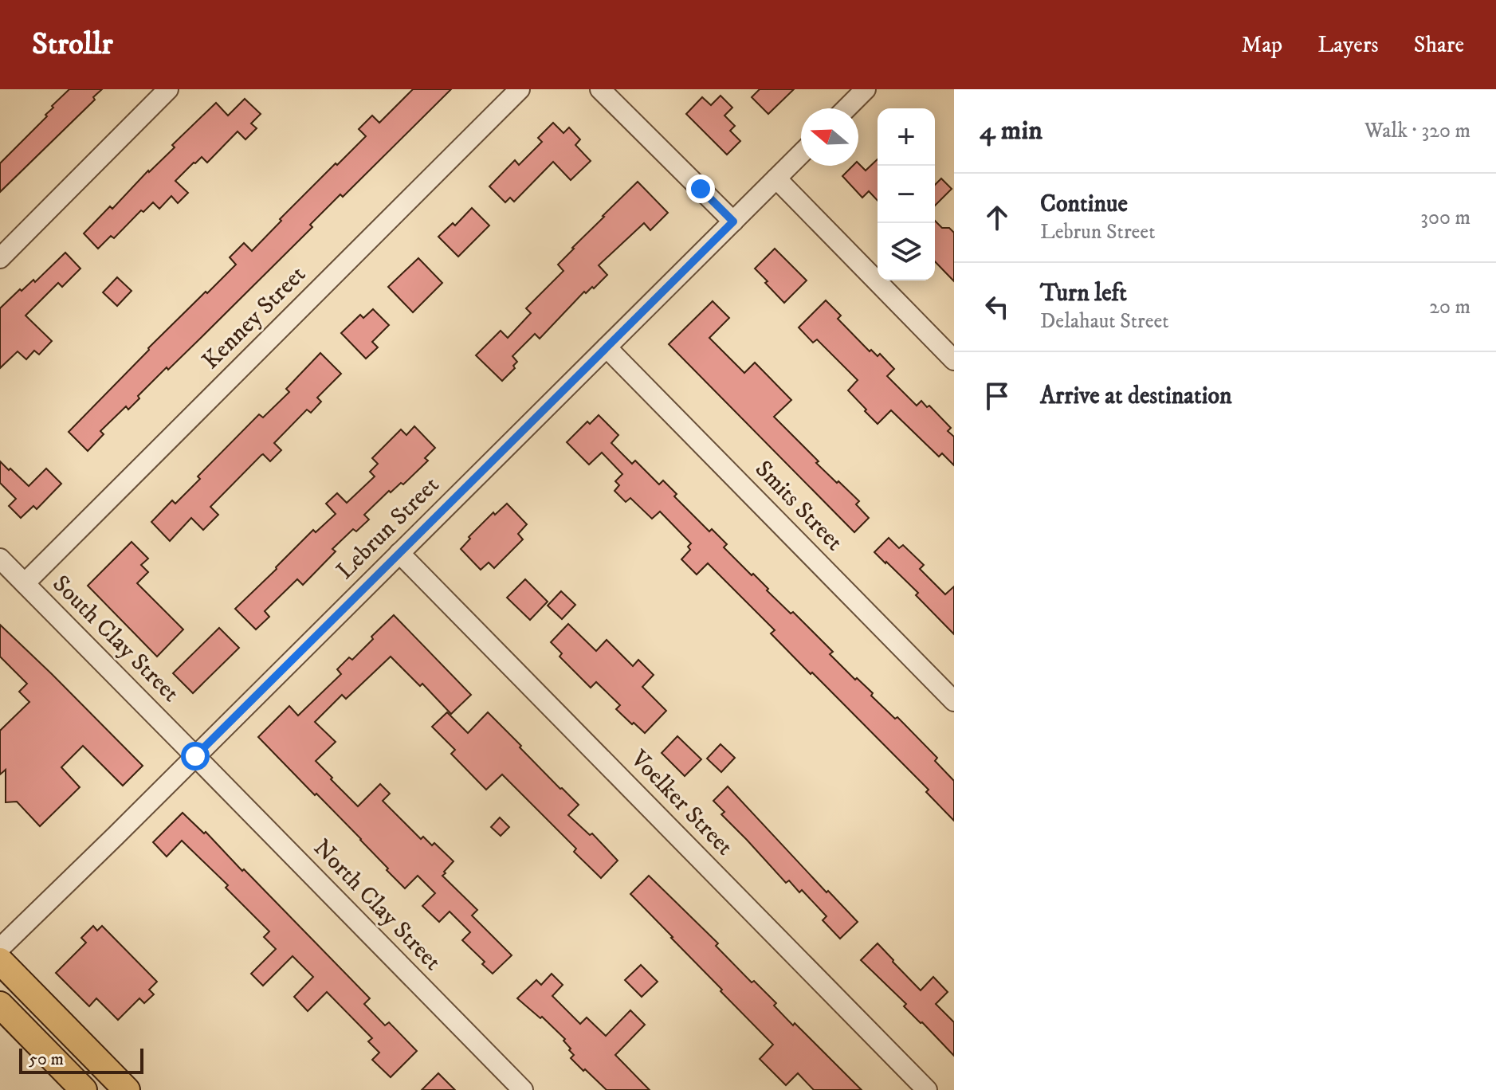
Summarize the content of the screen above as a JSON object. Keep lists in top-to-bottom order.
{
  "streets": {
    "street": [
      "Kenney Street",
      "Smits Street",
      "Lebrun Street",
      "South Clay Street",
      "Voelker Street",
      "North Clay Street"
    ]
  },
  "crossings": [
    ["Kenney Street", "South Clay Street"],
    ["Smits Street", "Lebrun Street"],
    ["Lebrun Street", "South Clay Street"],
    ["Lebrun Street", "Voelker Street"],
    ["Lebrun Street", "North Clay Street"],
    ["South Clay Street", "North Clay Street"]
  ],
  "scale_bar": "50 m",
  "north": "left",
  "page": {
    "header": "Strollr",
    "nav": ["Map", "Layers", "Share"],
    "heading": ["4 min", "Walk · 320 m"],
    "map_buttons": ["+", "−"],
    "list": [
      ["Continue", "Lebrun Street", "300 m"],
      ["Turn left", "Delahaut Street", "20 m"],
      "Arrive at destination"
    ],
    "scale": "50 m"
  }
}
